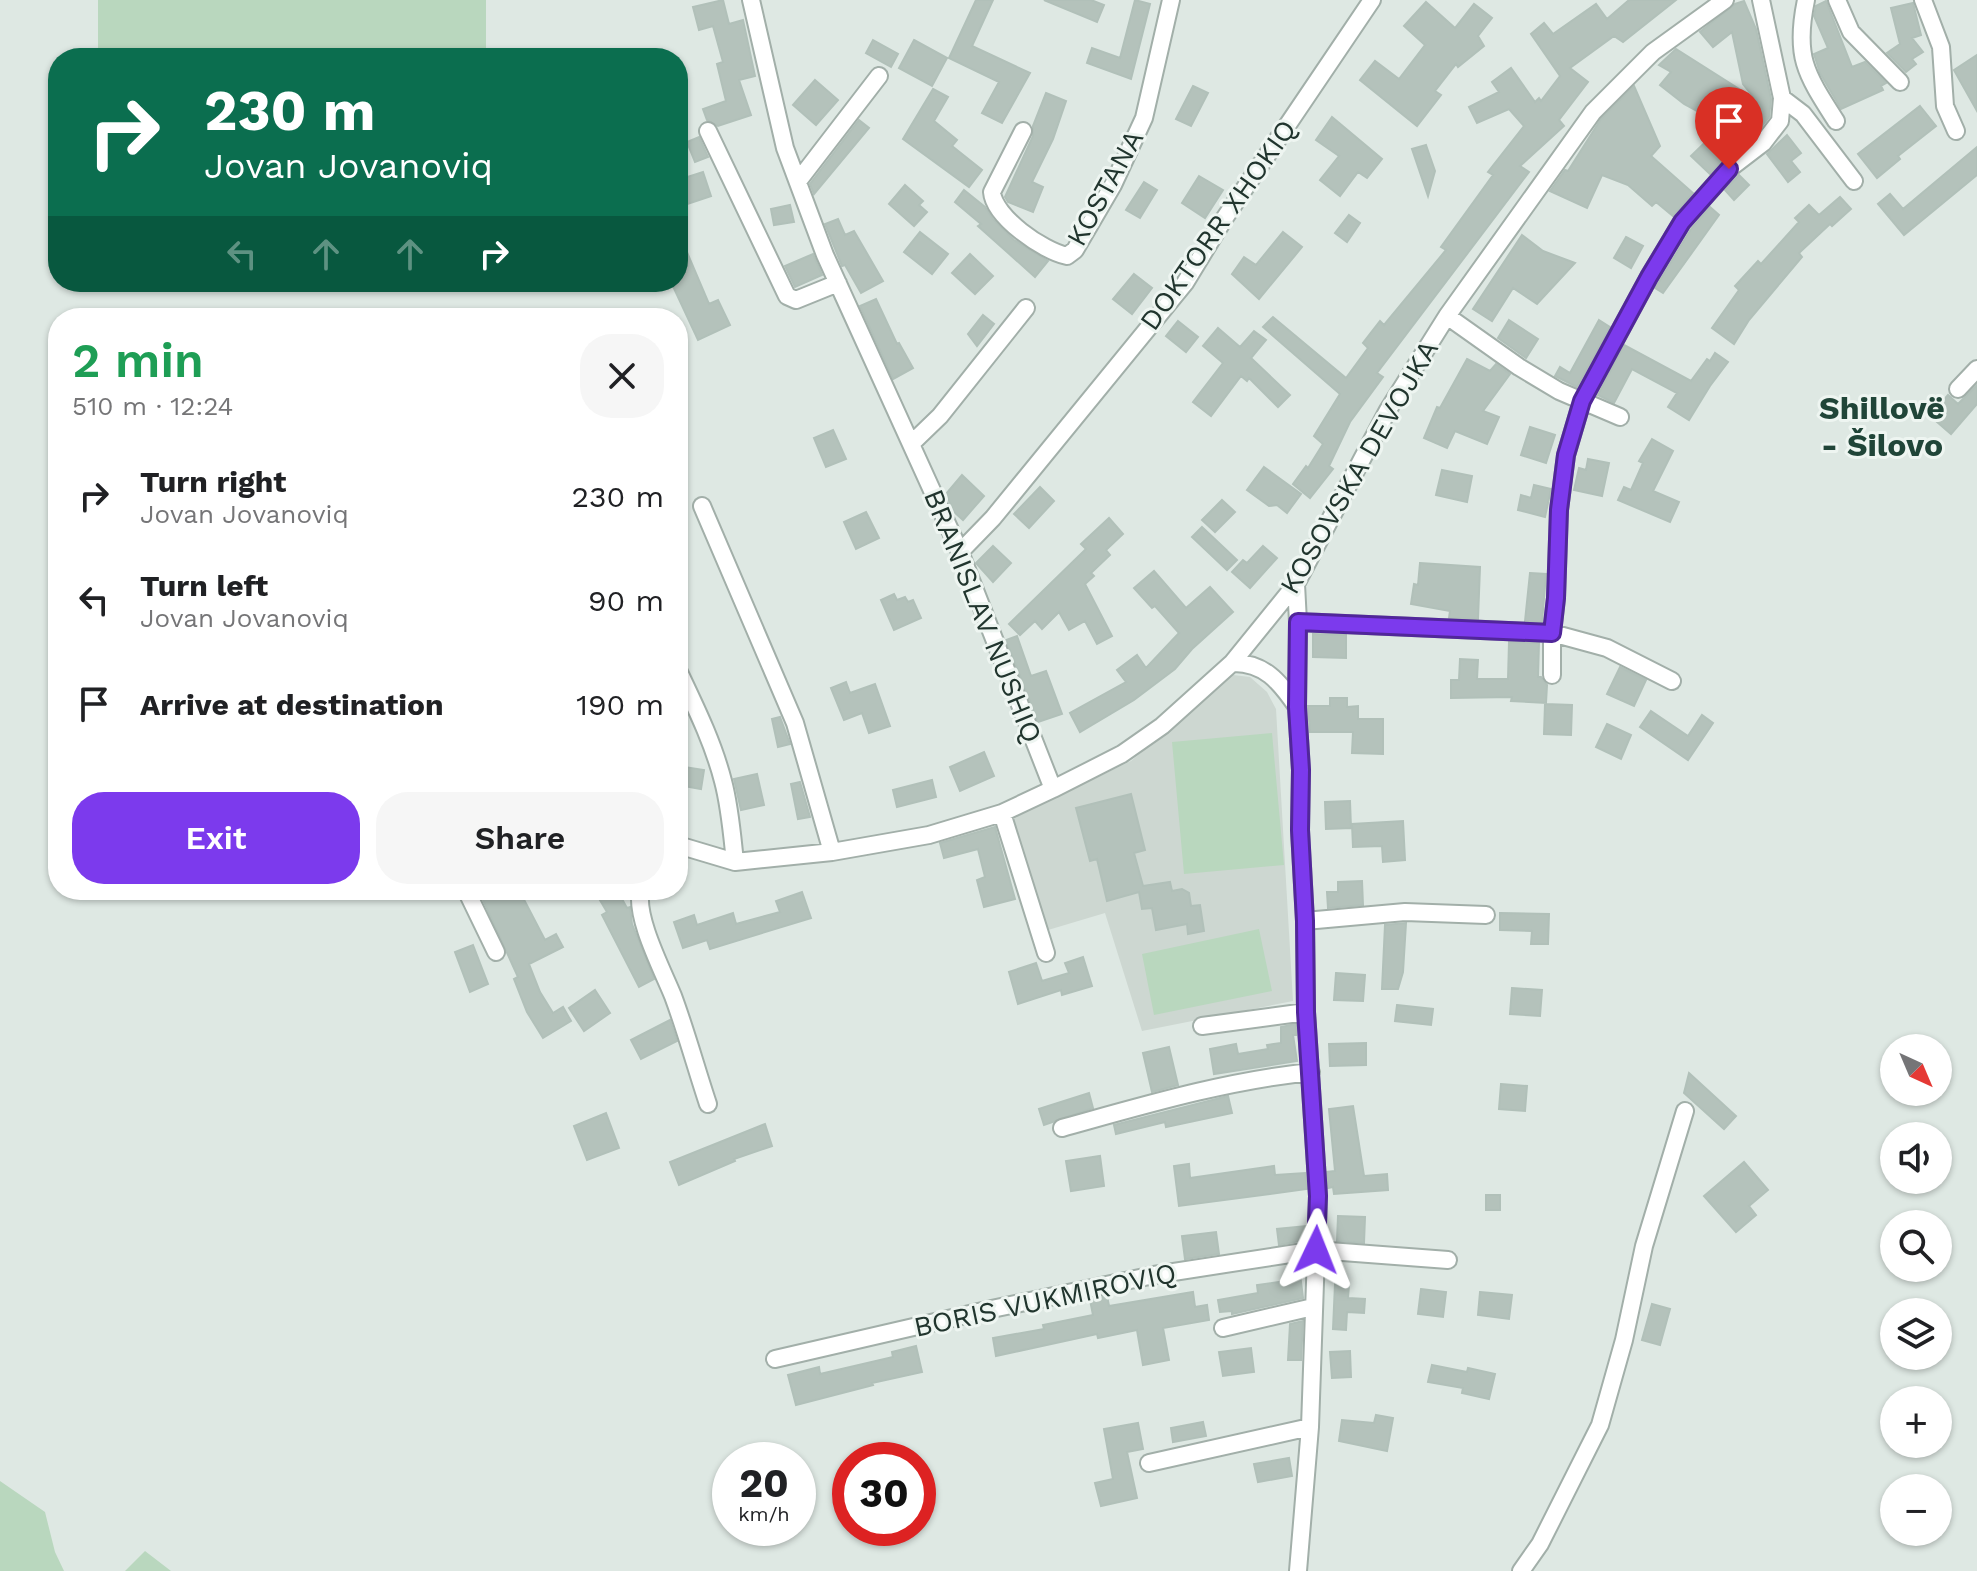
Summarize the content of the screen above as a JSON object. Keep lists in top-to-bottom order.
{
  "streets": {
    "street": [
      "KOSTANA",
      "DOKTORR XHOKIQ",
      "KOSOVSKA DEVOJKA",
      "BRANISLAV NUSHIQ",
      "BORIS VUKMIROVIQ"
    ]
  },
  "crossings": [
    ["DOKTORR XHOKIQ", "BRANISLAV NUSHIQ"],
    ["KOSOVSKA DEVOJKA", "BRANISLAV NUSHIQ"]
  ],
  "districts": ["Shillovë - Šilovo"],
  "north": "bottom right",
  "page": {
    "turn": ["230 m", "Jovan Jovanoviq"],
    "heading": ["2 min", "510 m · 12:24"],
    "list": [
      {
        "name": "Turn right",
        "note": "Jovan Jovanoviq",
        "value": "230 m"
      },
      {
        "name": "Turn left",
        "note": "Jovan Jovanoviq",
        "value": "90 m"
      },
      {
        "name": "Arrive at destination",
        "value": "190 m"
      }
    ],
    "buttons": ["Exit", "Share"],
    "map_buttons": ["+", "−"],
    "speed": "20 km/h",
    "limit": "30"
  }
}
